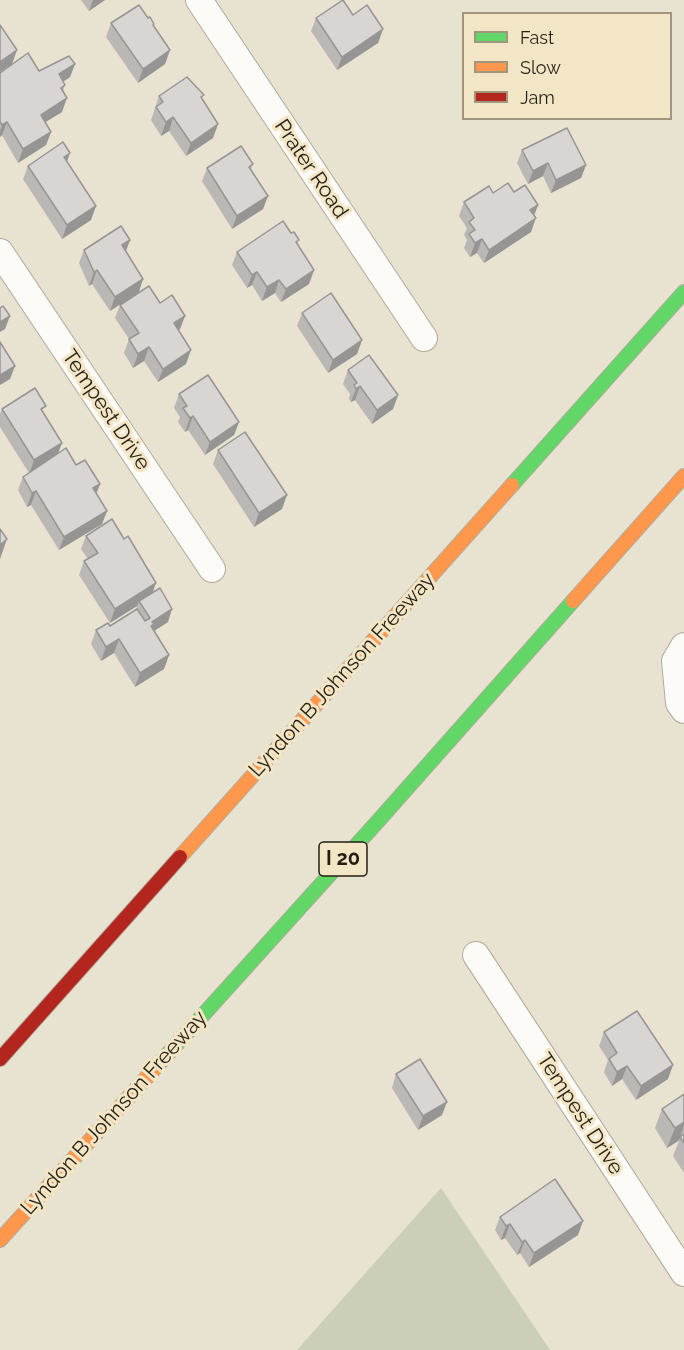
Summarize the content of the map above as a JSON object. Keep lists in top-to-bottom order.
{
  "streets": {
    "highway": ["Lyndon B Johnson Freeway", "I 20"],
    "street": ["Prater Road", "Tempest Drive"]
  },
  "legend": ["Fast", "Slow", "Jam"]
}
